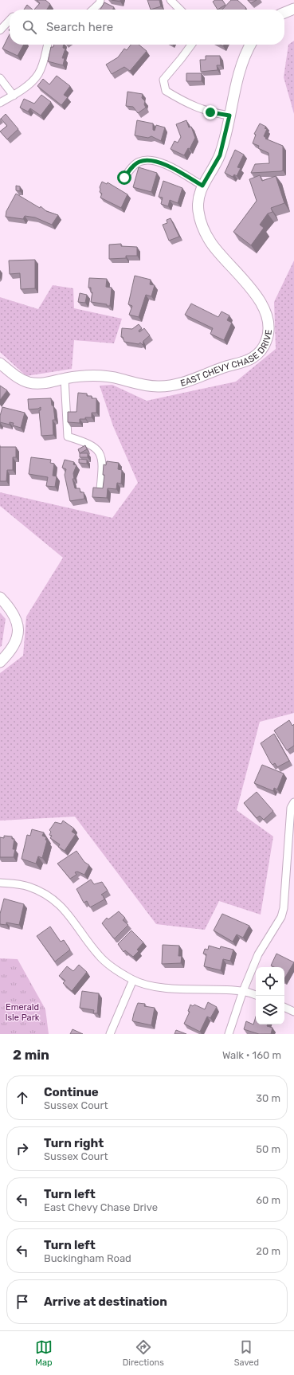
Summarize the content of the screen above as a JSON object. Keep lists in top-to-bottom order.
{
  "streets": {
    "main road": ["EAST CHEVY CHASE DRIVE"]
  },
  "parks": ["Emerald Isle Park"],
  "page": {
    "search": "Search here",
    "heading": ["2 min", "Walk · 160 m"],
    "list": [
      ["Continue", "Sussex Court", "30 m"],
      ["Turn right", "Sussex Court", "50 m"],
      ["Turn left", "East Chevy Chase Drive", "60 m"],
      ["Turn left", "Buckingham Road", "20 m"],
      "Arrive at destination"
    ],
    "nav": ["Map", "Directions", "Saved"]
  }
}
